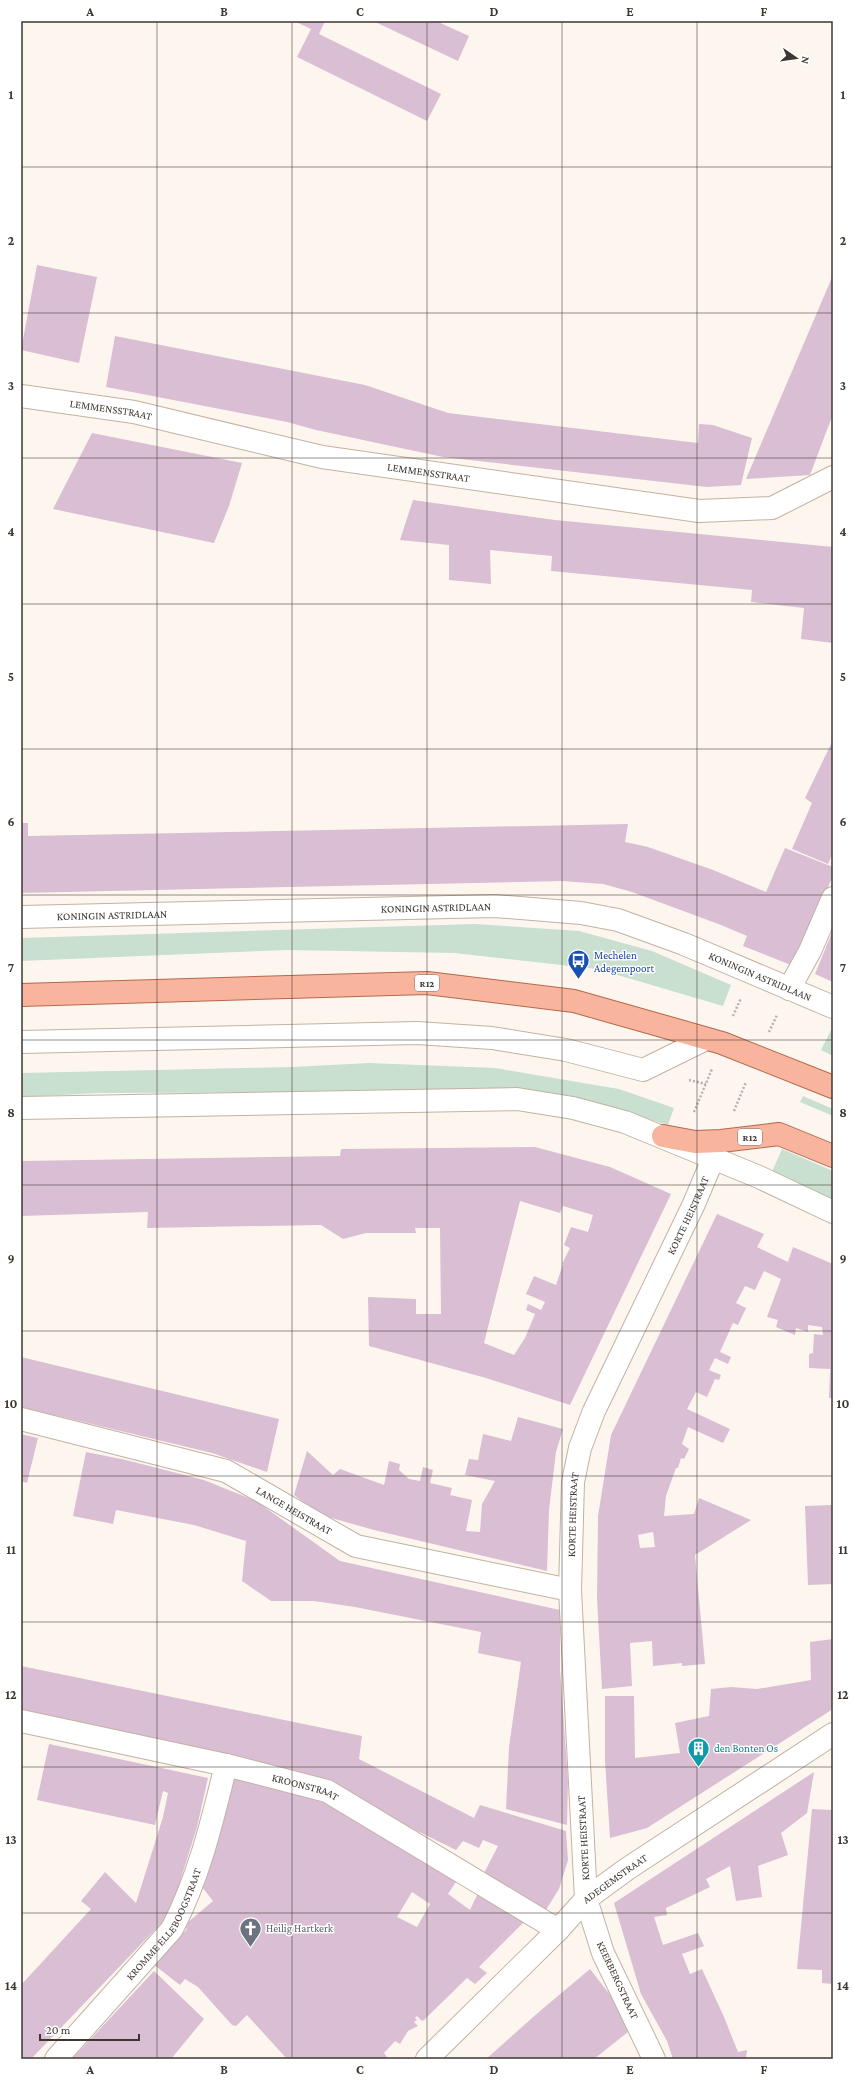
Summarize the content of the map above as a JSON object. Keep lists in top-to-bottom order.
{
  "streets": {
    "main road": ["R12"],
    "street": [
      "LEMMENSSTRAAT",
      "KONINGIN ASTRIDLAAN",
      "KORTE HEISTRAAT",
      "LANGE HEISTRAAT",
      "KROONSTRAAT",
      "ADEGEMSTRAAT",
      "KROMME ELLEBOOGSTRAAT",
      "KEERBERGSTRAAT"
    ]
  },
  "crossings": [
    ["KORTE HEISTRAAT", "LANGE HEISTRAAT"],
    ["KORTE HEISTRAAT", "ADEGEMSTRAAT"],
    ["KORTE HEISTRAAT", "KEERBERGSTRAAT"],
    ["KROONSTRAAT", "ADEGEMSTRAAT"],
    ["KROONSTRAAT", "KROMME ELLEBOOGSTRAAT"],
    ["ADEGEMSTRAAT", "KEERBERGSTRAAT"]
  ],
  "places": {
    "bus stop": ["Mechelen Adegempoort"],
    "building": ["den Bonten Os"],
    "church": ["Heilig Hartkerk"]
  },
  "scale_bar": "20 m",
  "north": "right",
  "grid": {
    "columns": [
      "A",
      "B",
      "C",
      "D",
      "E",
      "F"
    ],
    "rows": [
      "1",
      "2",
      "3",
      "4",
      "5",
      "6",
      "7",
      "8",
      "9",
      "10",
      "11",
      "12",
      "13",
      "14"
    ]
  }
}
